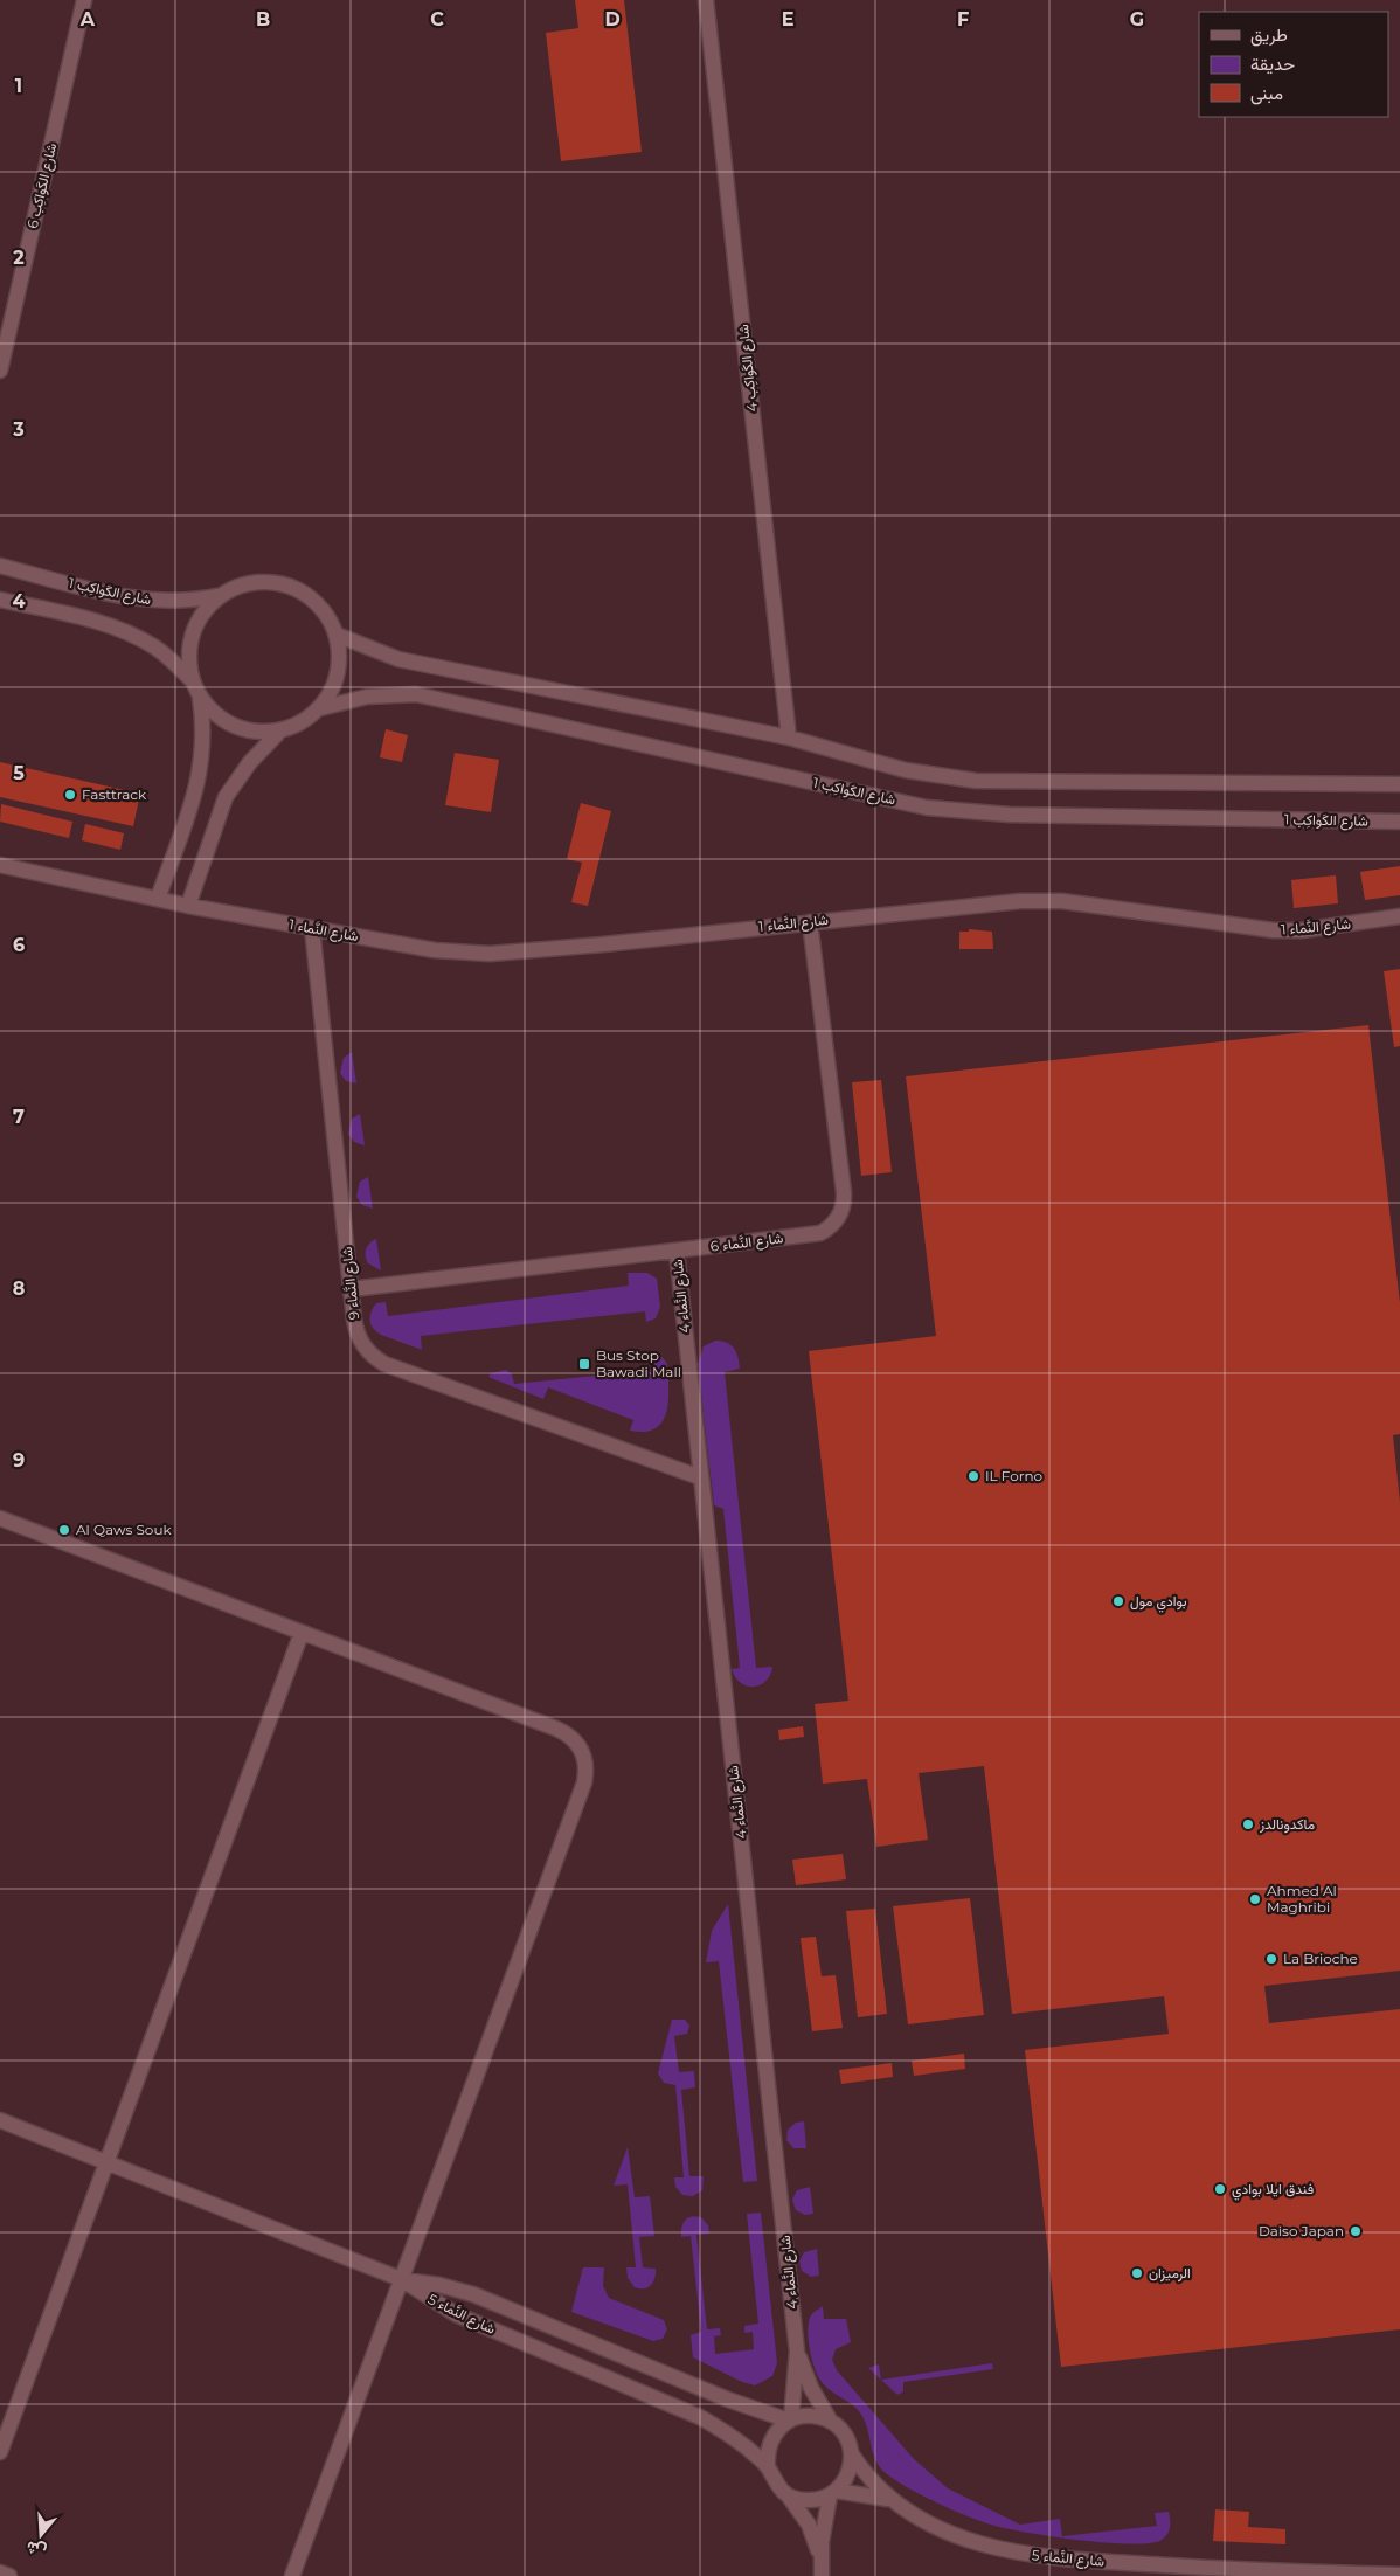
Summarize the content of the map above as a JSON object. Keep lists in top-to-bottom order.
{
  "streets": {
    "street": [
      "شارع الكَواكِب 6",
      "شارع الكَواكِب 4",
      "شارع الكَواكِب 1",
      "شارع النَّماء 1",
      "شارع النَّماء 6",
      "شارع النَّماء 9",
      "شارع النَّماء 4",
      "شارع النَّماء 5"
    ]
  },
  "crossings": [
    ["شارع النَّماء 1", "شارع النَّماء 6"],
    ["شارع النَّماء 1", "شارع النَّماء 9"],
    ["شارع النَّماء 6", "شارع النَّماء 9"],
    ["شارع النَّماء 6", "شارع النَّماء 4"],
    ["شارع النَّماء 9", "شارع النَّماء 4"],
    ["شارع النَّماء 4", "شارع النَّماء 5"]
  ],
  "places": {
    "other": [
      "Fasttrack",
      "IL Forno",
      "Al Qaws Souk",
      "بوادي مول",
      "ماكدونالدز",
      "Ahmed Al Maghribi",
      "La Brioche",
      "فندق ايلا بوادي",
      "Daiso Japan",
      "الرميزان"
    ],
    "transit": ["Bus Stop Bawadi Mall"]
  },
  "legend": ["طريق", "حديقة", "مبنى"],
  "north": "bottom",
  "grid": {
    "columns": [
      "A",
      "B",
      "C",
      "D",
      "E",
      "F",
      "G"
    ],
    "rows": [
      "1",
      "2",
      "3",
      "4",
      "5",
      "6",
      "7",
      "8",
      "9"
    ]
  }
}
